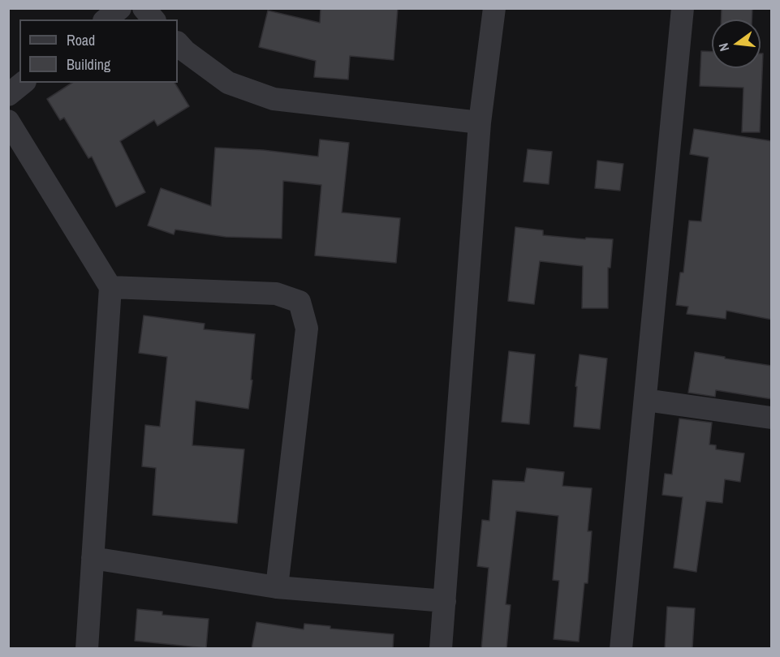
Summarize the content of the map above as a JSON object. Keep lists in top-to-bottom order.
{
  "legend": ["Road", "Building"],
  "north": "left"
}
